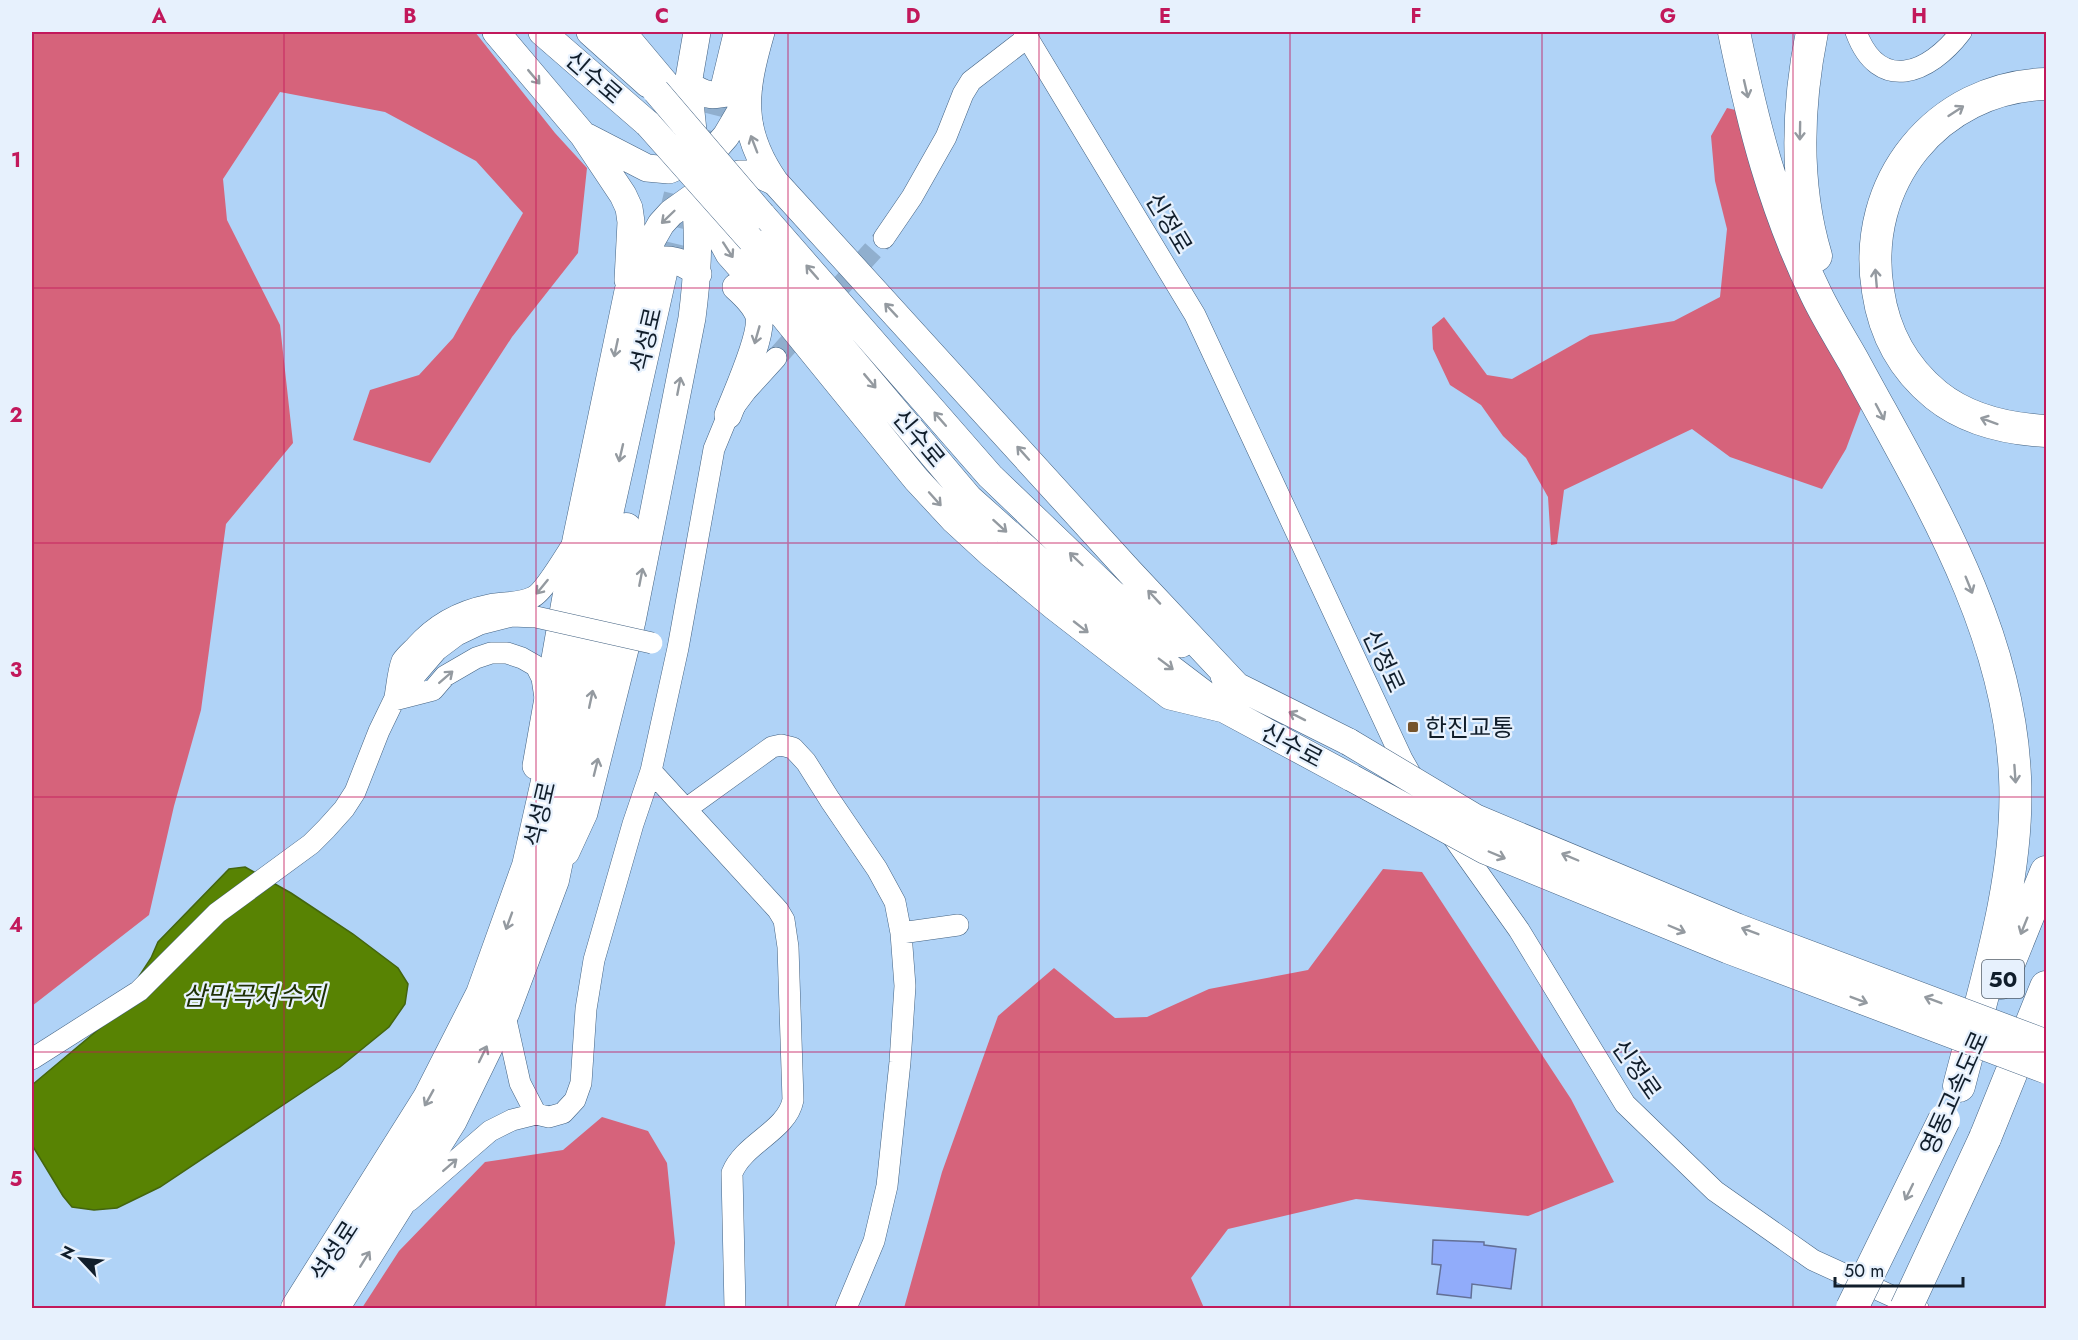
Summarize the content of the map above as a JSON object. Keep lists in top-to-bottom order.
{
  "streets": {
    "highway": ["석성로", "50", "영동고속도로"],
    "main road": ["신수로"],
    "street": ["신정로"]
  },
  "water": ["삼막곡저수지"],
  "places": {
    "transit": ["한진교통"]
  },
  "scale_bar": "50 m",
  "north": "top left",
  "grid": {
    "columns": [
      "A",
      "B",
      "C",
      "D",
      "E",
      "F",
      "G",
      "H"
    ],
    "rows": [
      "1",
      "2",
      "3",
      "4",
      "5"
    ]
  }
}
